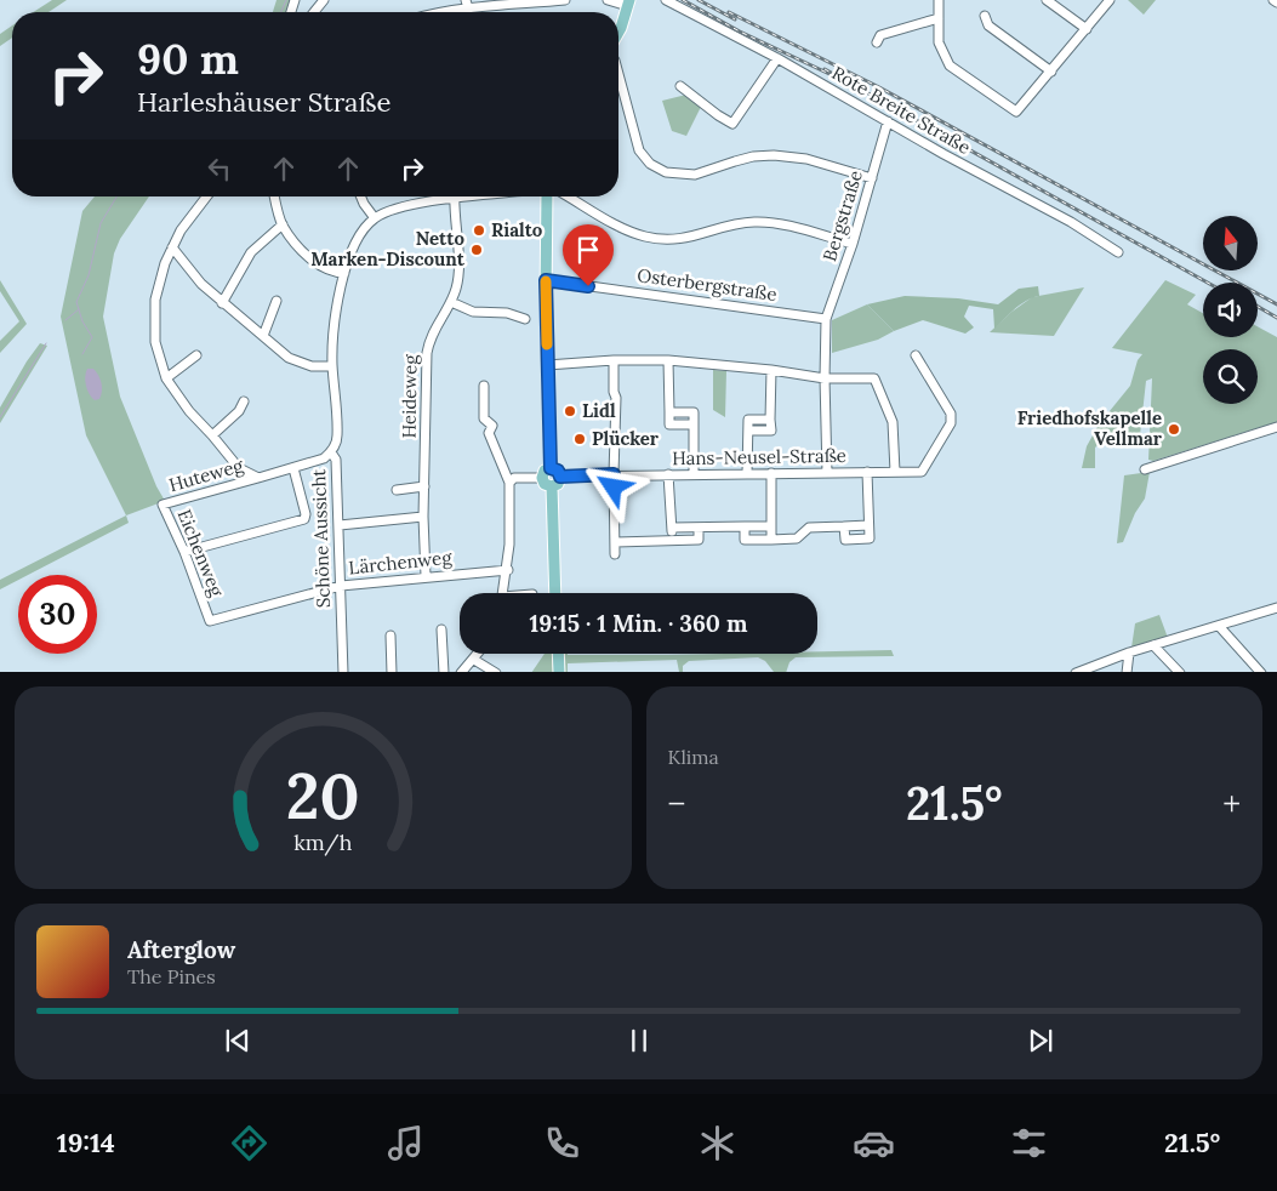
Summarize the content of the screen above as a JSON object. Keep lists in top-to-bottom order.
{
  "streets": {
    "street": [
      "Rote Breite Straße",
      "Bergstraße",
      "Osterbergstraße",
      "Heideweg",
      "Hans-Neusel-Straße",
      "Huteweg",
      "Schöne Aussicht",
      "Eichenweg",
      "Lärchenweg"
    ]
  },
  "crossings": [
    ["Rote Breite Straße", "Bergstraße"],
    ["Bergstraße", "Osterbergstraße"],
    ["Bergstraße", "Hans-Neusel-Straße"],
    ["Heideweg", "Lärchenweg"],
    ["Huteweg", "Schöne Aussicht"],
    ["Huteweg", "Eichenweg"],
    ["Schöne Aussicht", "Eichenweg"],
    ["Schöne Aussicht", "Lärchenweg"],
    ["Eichenweg", "Lärchenweg"]
  ],
  "places": [
    "Rialto",
    "Netto Marken-Discount",
    "Lidl",
    "Friedhofskapelle Vellmar",
    "Plücker"
  ],
  "north": "top",
  "page": {
    "turn": ["90 m", "Harleshäuser Straße"],
    "limit": "30",
    "trip": "19:15 · 1 Min. · 360 m",
    "tile": "Klima",
    "heat": ["−", "21.5°", "+"],
    "song": ["Afterglow", "The Pines"],
    "tabs": ["19:14", "21.5°"],
    "gauge": ["20", "km/h"]
  }
}
